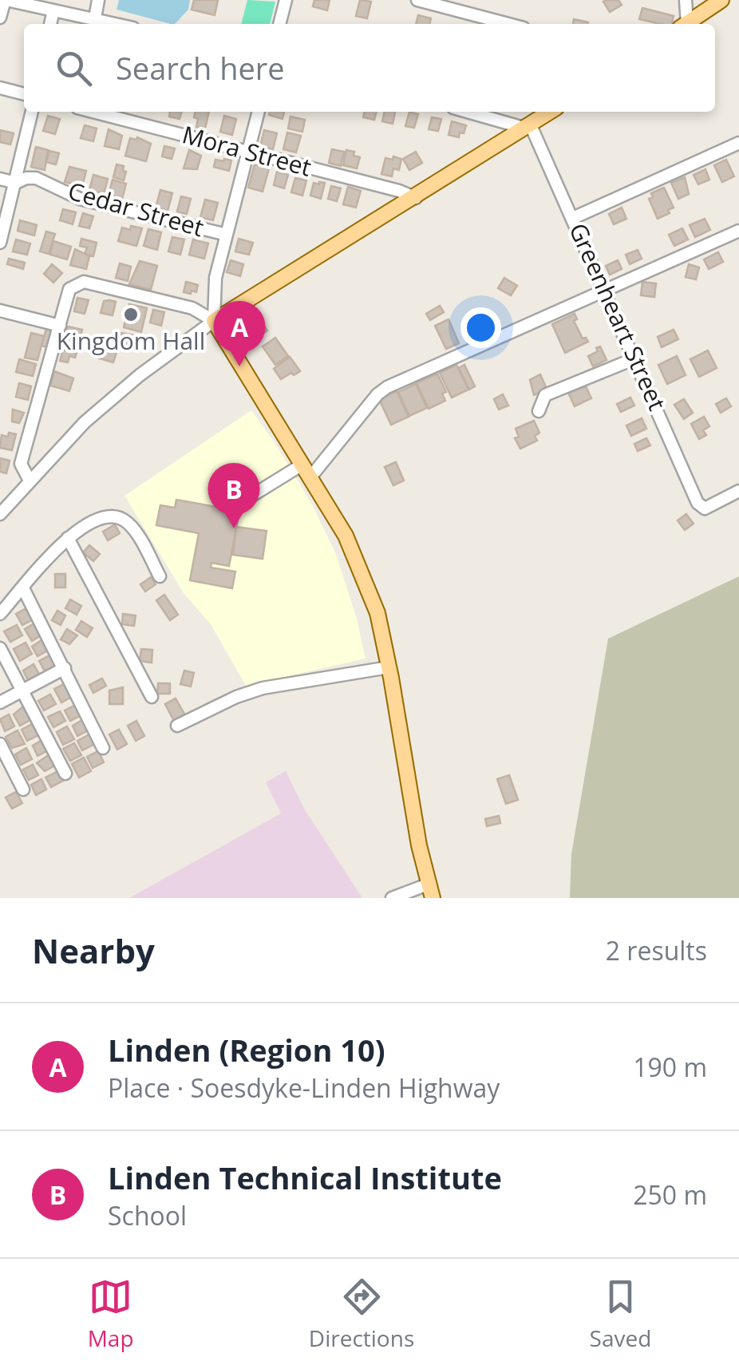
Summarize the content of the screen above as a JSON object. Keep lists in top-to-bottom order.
{
  "streets": {
    "street": ["Mora Street", "Cedar Street", "Greenheart Street"]
  },
  "places": ["Kingdom Hall"],
  "page": {
    "search": "Search here",
    "pins": ["A", "B"],
    "heading": ["Nearby", "2 results"],
    "list": [
      {
        "mark": "A",
        "name": "Linden (Region 10)",
        "note": "Place · Soesdyke-Linden Highway",
        "value": "190 m"
      },
      {
        "mark": "B",
        "name": "Linden Technical Institute",
        "note": "School",
        "value": "250 m"
      }
    ],
    "nav": ["Map", "Directions", "Saved"]
  }
}
